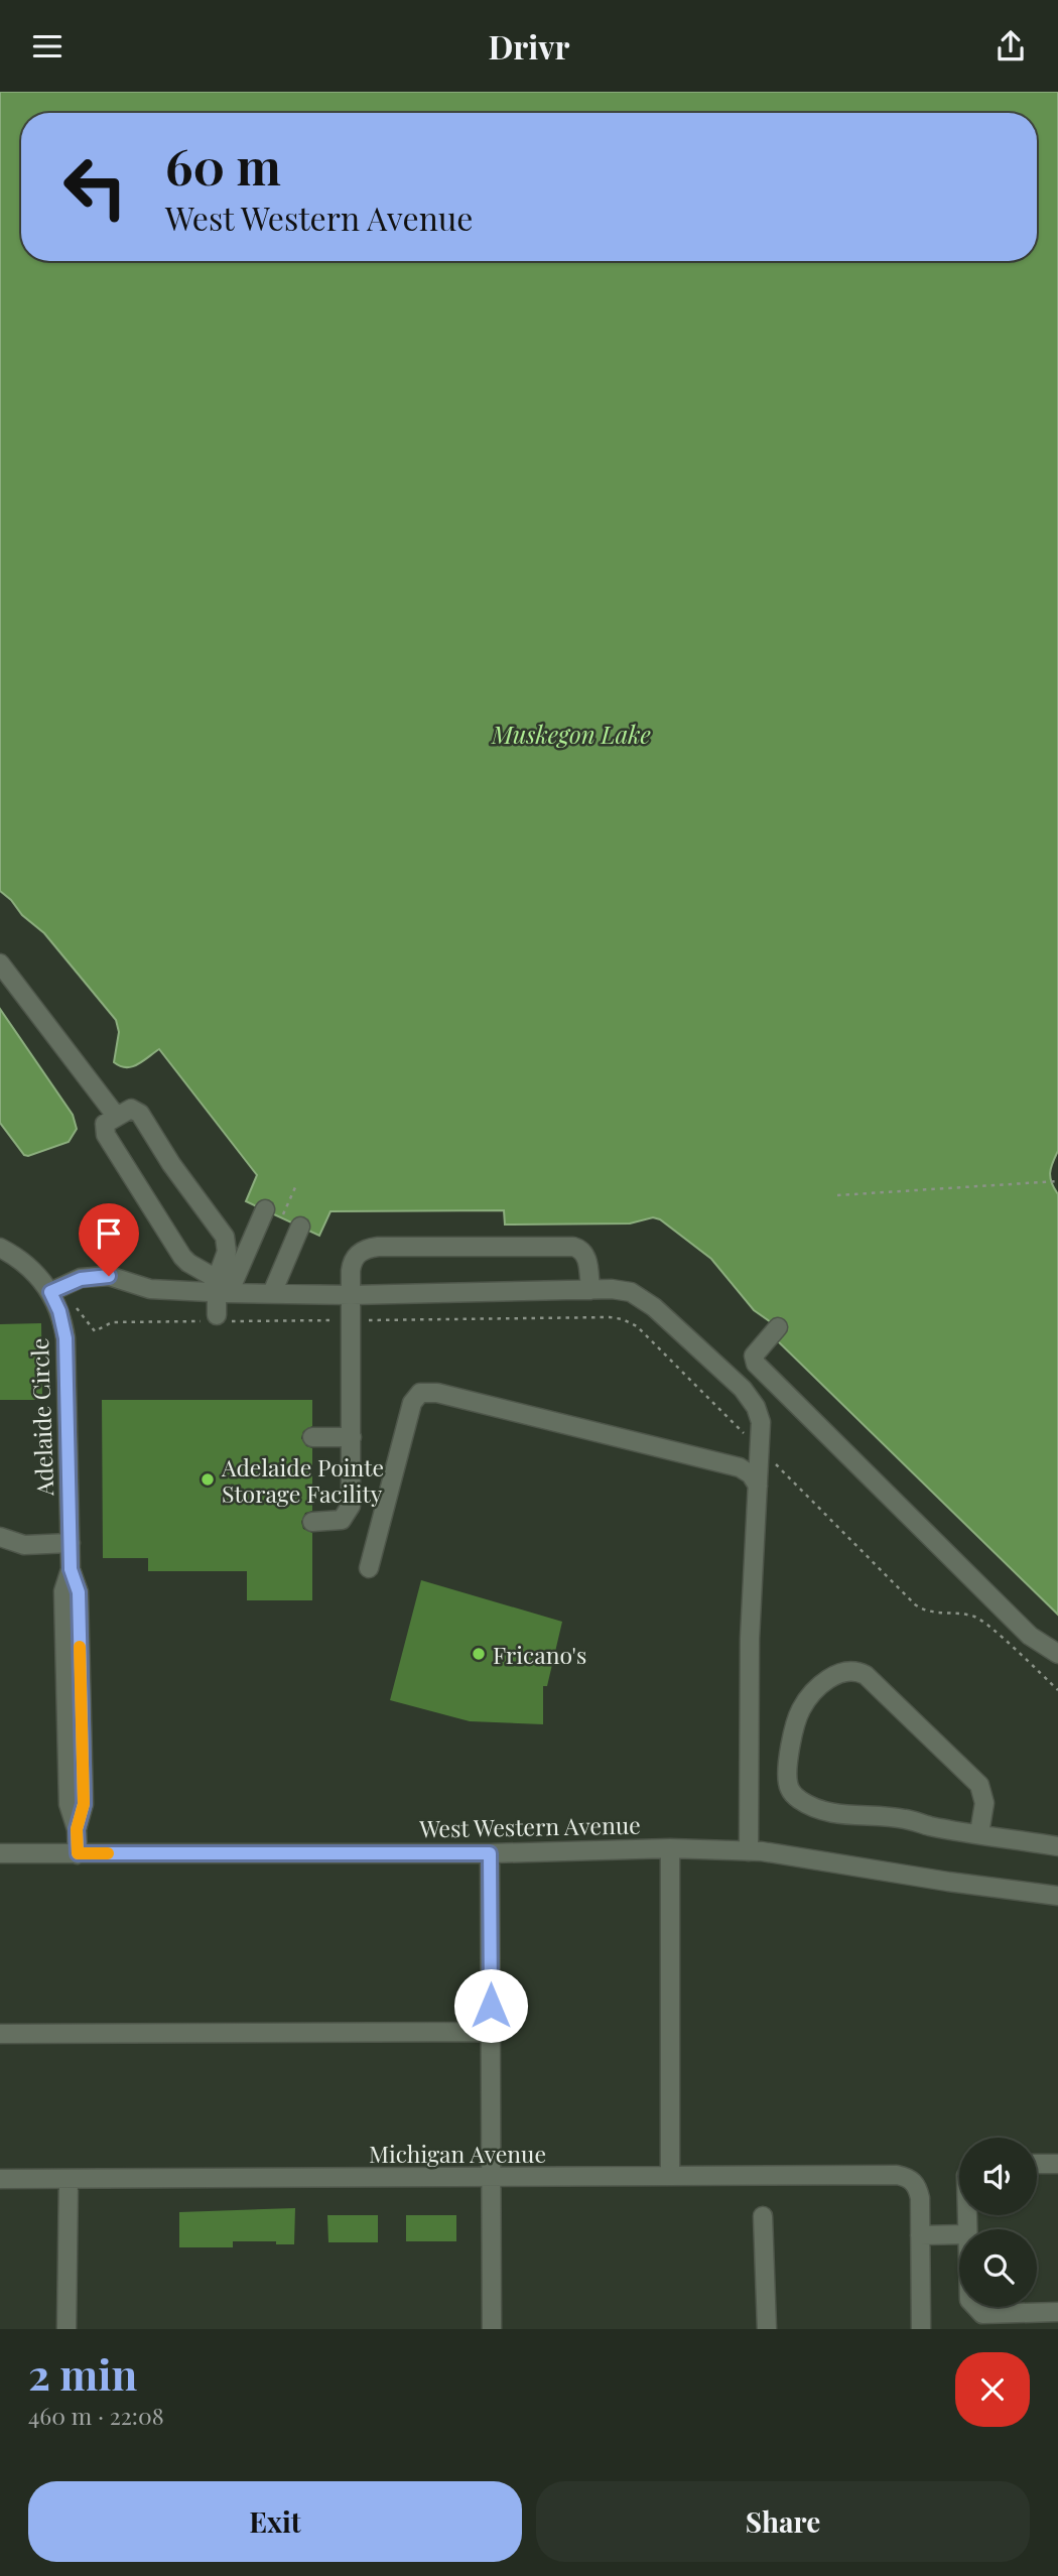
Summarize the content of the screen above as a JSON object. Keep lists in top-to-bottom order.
{
  "streets": {
    "street": ["Adelaide Circle", "West Western Avenue", "Michigan Avenue"]
  },
  "crossings": [
    ["Adelaide Circle", "West Western Avenue"]
  ],
  "water": ["Muskegon Lake"],
  "places": ["Adelaide Pointe Storage Facility", "Fricano's"],
  "page": {
    "header": "Drivr",
    "turn": ["60 m", "West Western Avenue"],
    "heading": ["2 min", "460 m · 22:08"],
    "buttons": ["Exit", "Share"]
  }
}
